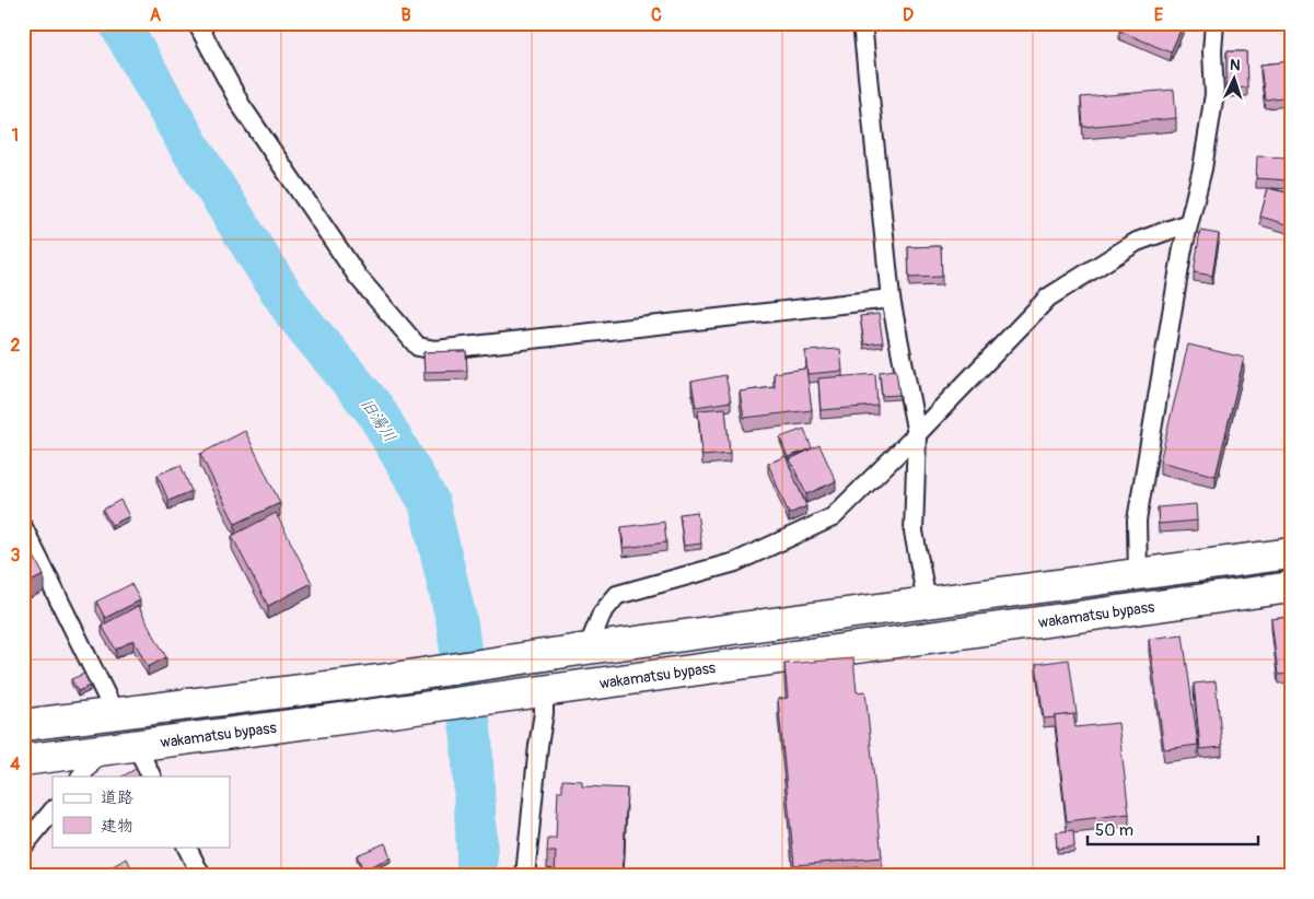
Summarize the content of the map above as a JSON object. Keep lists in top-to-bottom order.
{
  "streets": {
    "highway": ["wakamatsu bypass"]
  },
  "water": ["旧湯川"],
  "legend": ["道路", "建物"],
  "scale_bar": "50 m",
  "north": "top",
  "grid": {
    "columns": [
      "A",
      "B",
      "C",
      "D",
      "E"
    ],
    "rows": [
      "1",
      "2",
      "3",
      "4"
    ]
  }
}
